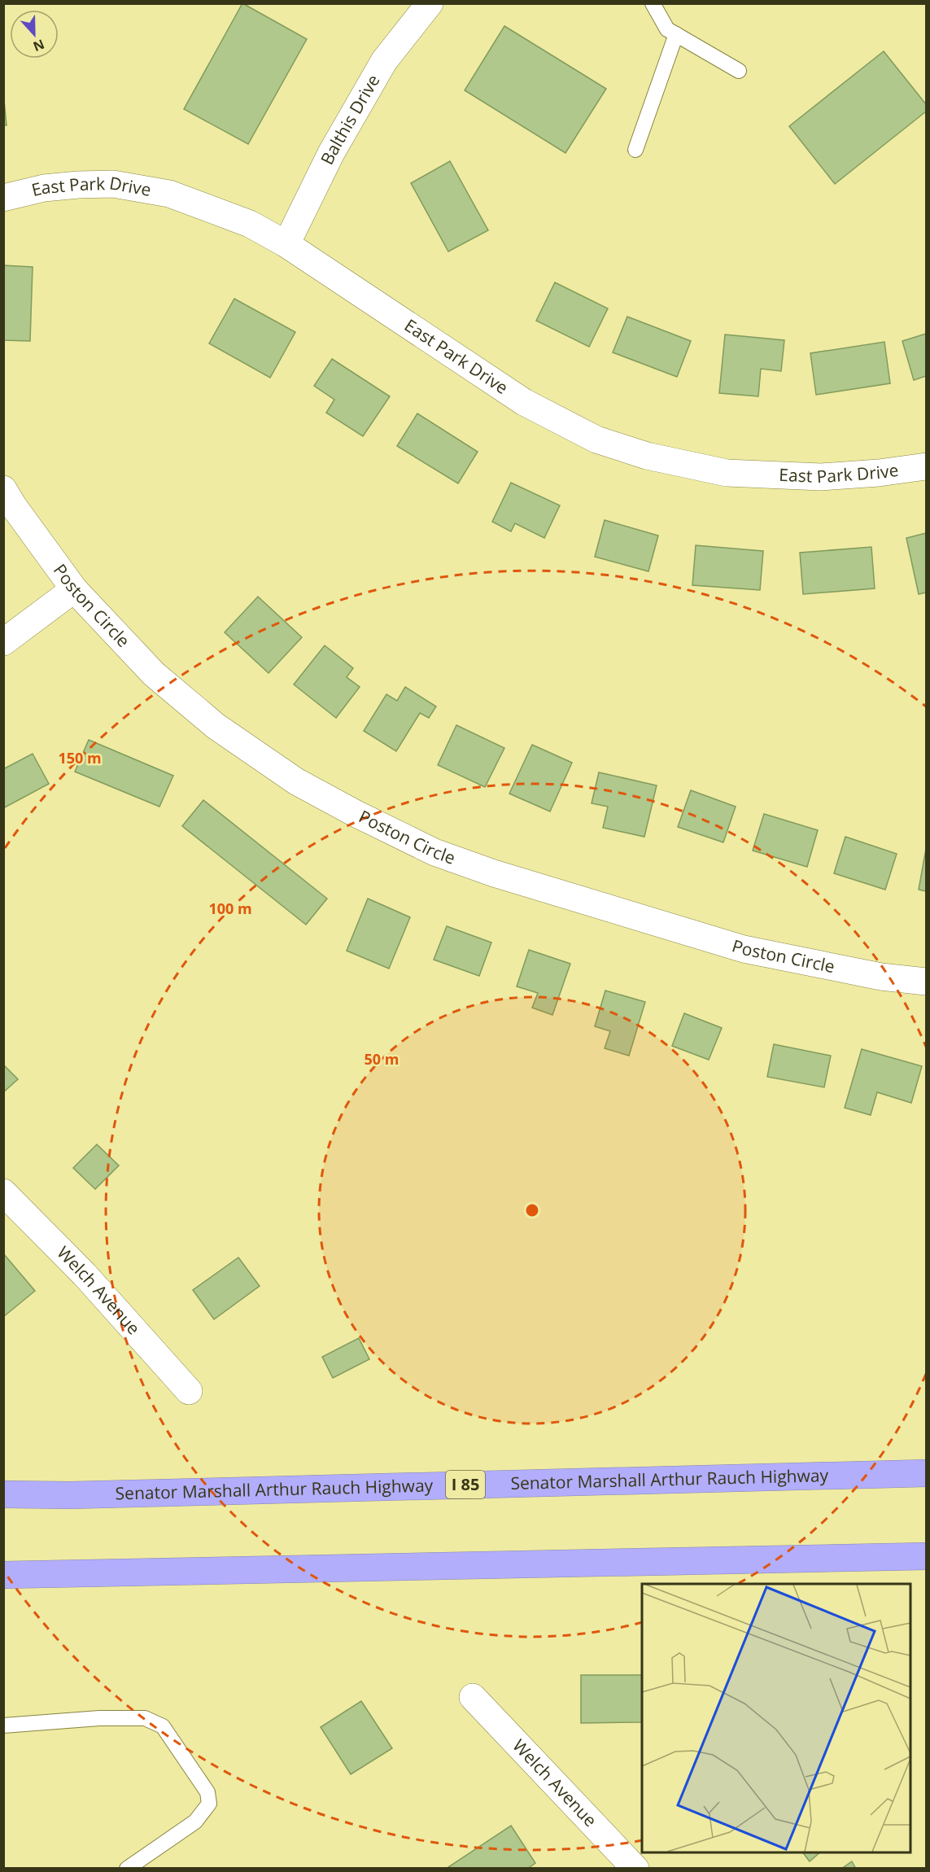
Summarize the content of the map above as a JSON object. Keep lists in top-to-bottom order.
{
  "streets": {
    "highway": ["Senator Marshall Arthur Rauch Highway", "I 85"],
    "street": [
      "Balthis Drive",
      "East Park Drive",
      "Poston Circle",
      "Welch Avenue"
    ]
  },
  "crossings": [
    ["Balthis Drive", "East Park Drive"]
  ],
  "north": "bottom",
  "rings": ["150 m", "100 m", "50 m"]
}
